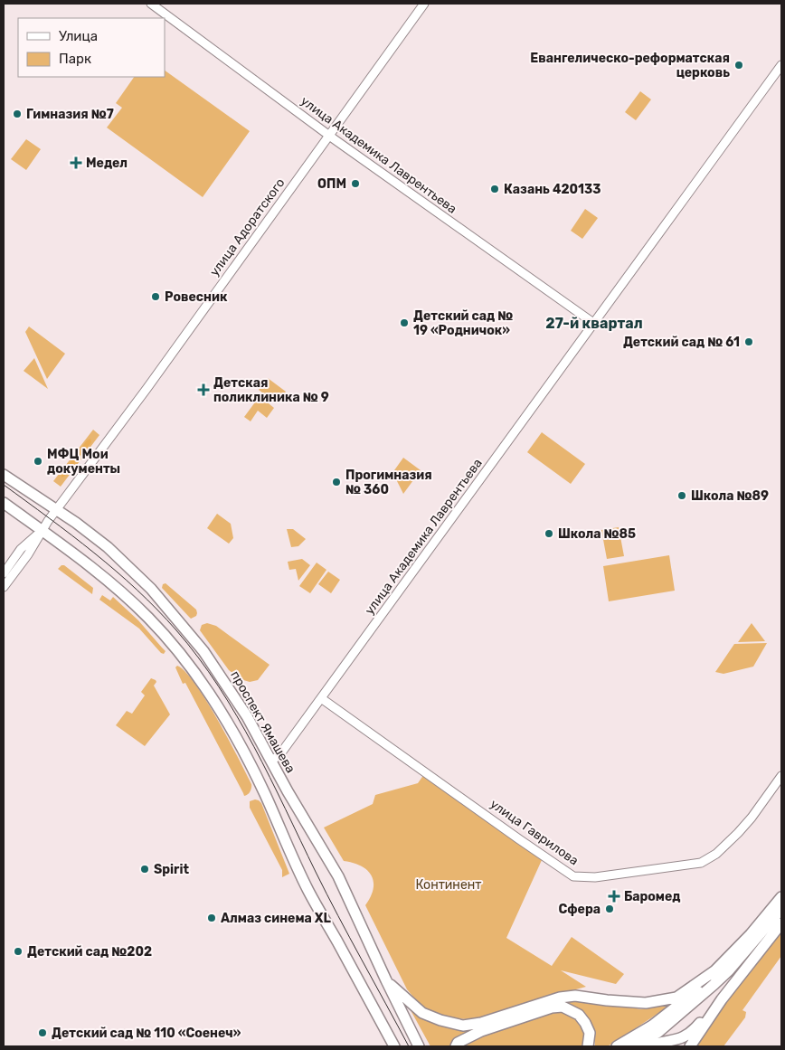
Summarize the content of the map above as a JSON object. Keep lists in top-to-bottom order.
{
  "streets": {
    "main road": ["проспект Ямашева"],
    "street": ["улица Академика Лаврентьева", "улица Адоратского", "улица Гаврилова"]
  },
  "crossings": [
    ["улица Академика Лаврентьева", "улица Адоратского"],
    ["улица Академика Лаврентьева", "проспект Ямашева"],
    ["улица Академика Лаврентьева", "улица Гаврилова"],
    ["улица Адоратского", "проспект Ямашева"]
  ],
  "districts": ["27-й квартал"],
  "parks": ["Континент"],
  "places": {
    "other": [
      "Евангелическо-реформатская церковь",
      "Гимназия №7",
      "ОПМ",
      "Казань 420133",
      "Ровесник",
      "Детский сад № 19 «Родничок»",
      "Детский сад № 61",
      "МФЦ Мои документы",
      "Прогимназия № 360",
      "Школа №89",
      "Школа №85",
      "Spirit",
      "Сфера",
      "Алмаз синема XL",
      "Детский сад №202",
      "Детский сад № 110 «Соенеч»"
    ],
    "health": ["Медел", "Детская поликлиника № 9", "Баромед"]
  },
  "legend": ["Улица", "Парк"]
}
